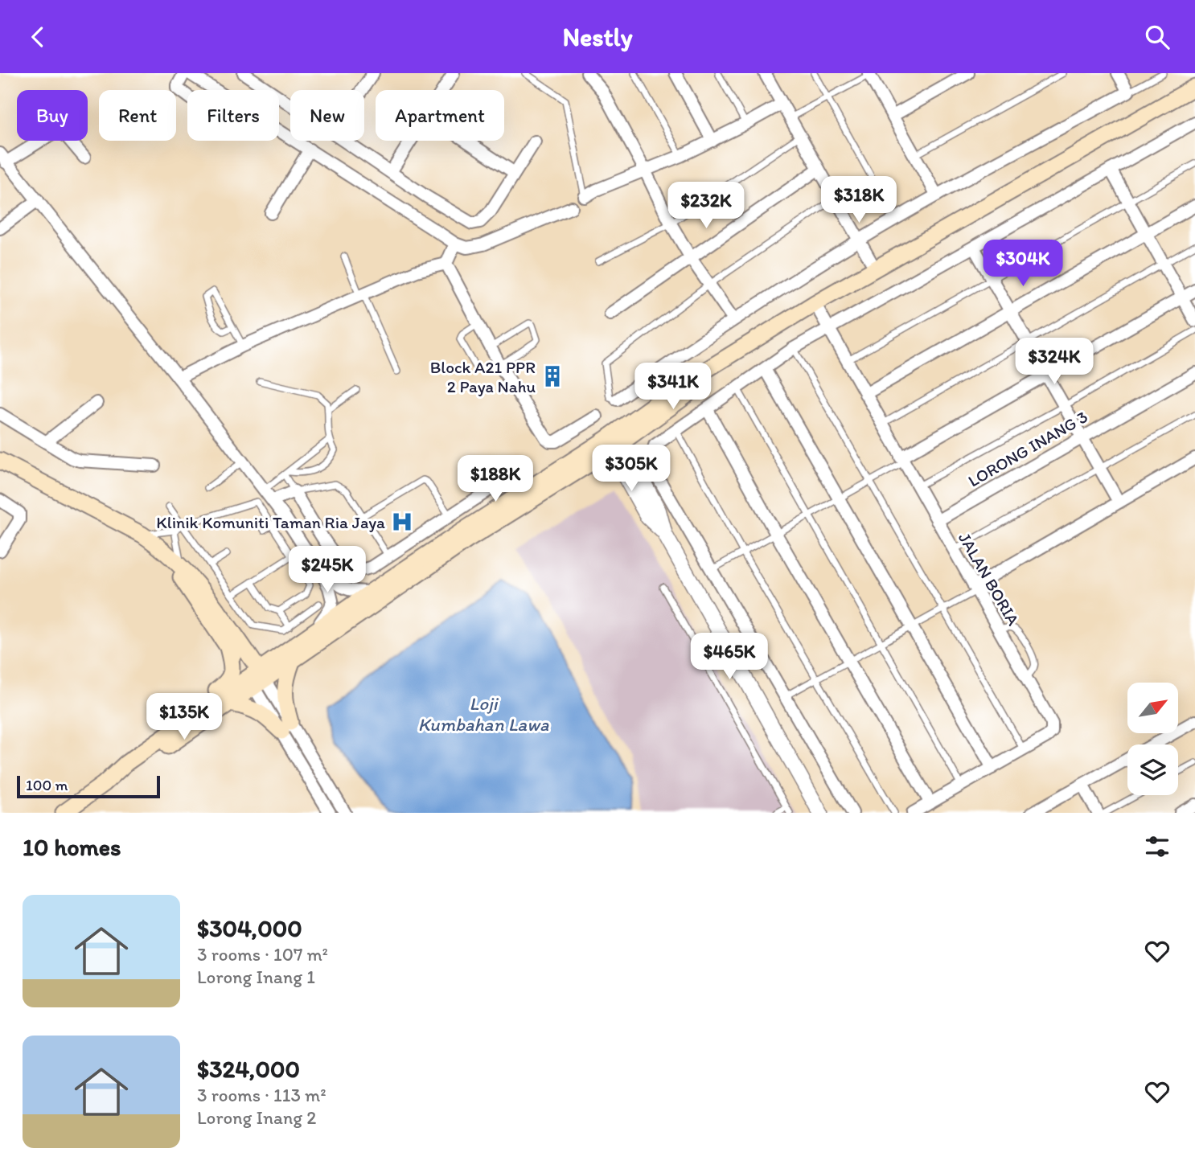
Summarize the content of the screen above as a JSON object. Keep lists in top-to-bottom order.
{
  "streets": {
    "street": ["LORONG INANG 3", "JALAN BORIA"]
  },
  "crossings": [
    ["LORONG INANG 3", "JALAN BORIA"]
  ],
  "water": ["Loji Kumbahan Lawa"],
  "places": {
    "building": ["Block A21 PPR 2 Paya Nahu"],
    "hospital": ["Klinik Komuniti Taman Ria Jaya"]
  },
  "scale_bar": "100 m",
  "north": "top right",
  "page": {
    "header": "Nestly",
    "chip": [
      "Buy",
      "Rent",
      "Filters",
      "New",
      "Apartment"
    ],
    "price": [
      "$318K",
      "$232K",
      "$304K",
      "$324K",
      "$341K",
      "$305K",
      "$188K",
      "$245K",
      "$465K",
      "$135K"
    ],
    "scale": "100 m",
    "heading": "10 homes",
    "list": [
      {
        "name": "$304,000",
        "note": "3 rooms · 107 m² · Lorong Inang 1"
      },
      {
        "name": "$324,000",
        "note": "3 rooms · 113 m² · Lorong Inang 2"
      }
    ]
  }
}
